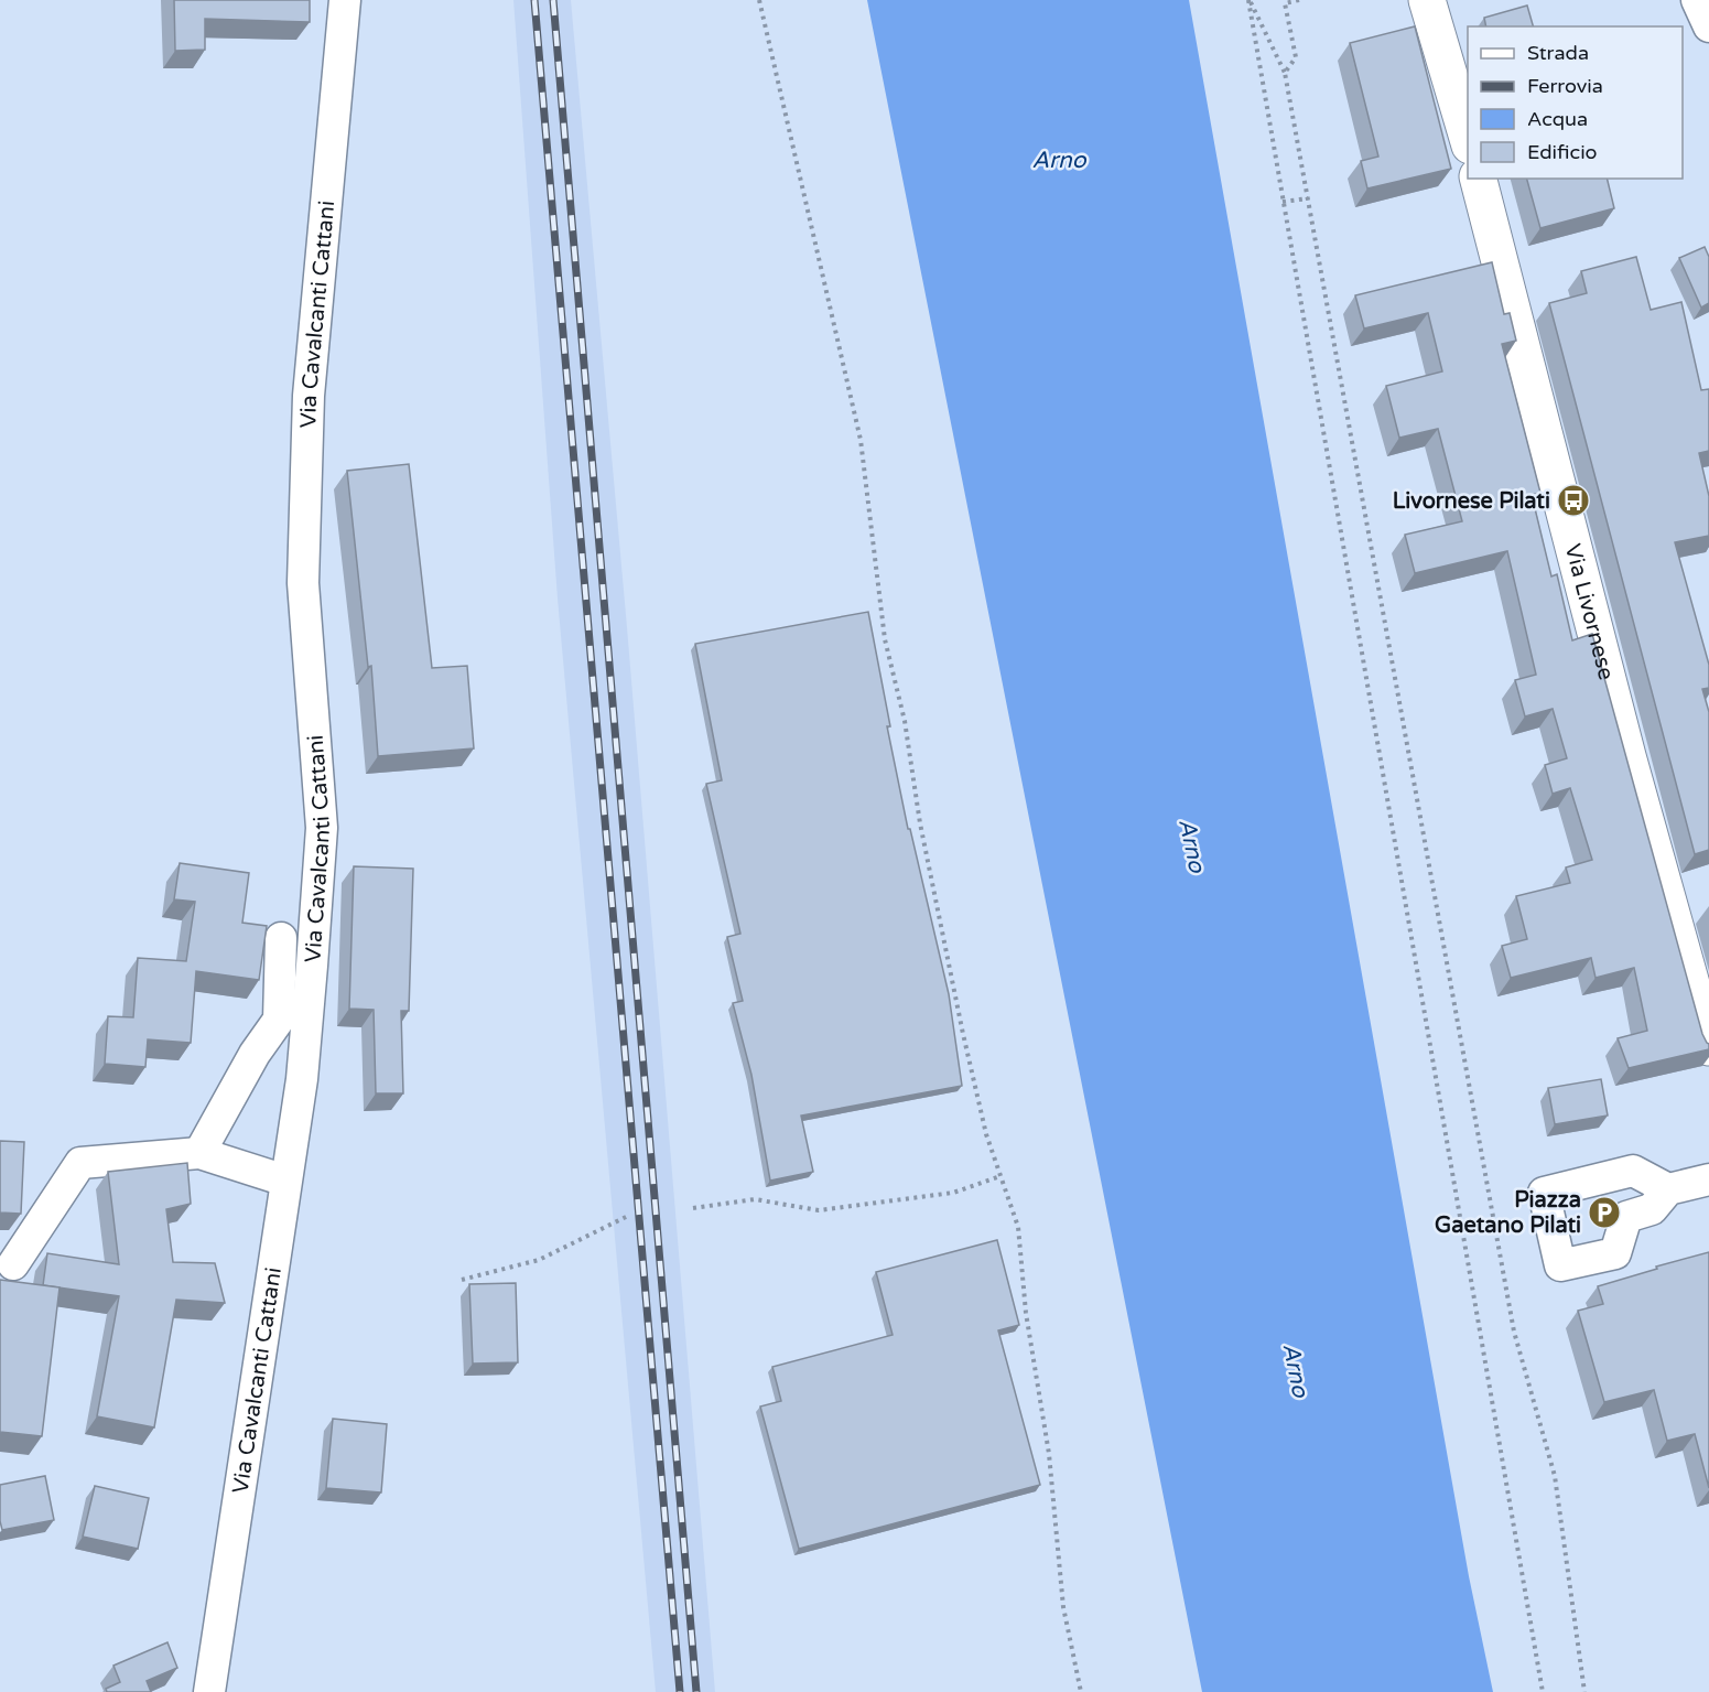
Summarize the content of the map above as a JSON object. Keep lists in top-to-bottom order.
{
  "streets": {
    "main road": ["Via Livornese"],
    "street": ["Via Cavalcanti Cattani"]
  },
  "water": ["Arno"],
  "places": {
    "bus stop": ["Livornese Pilati"],
    "parking": ["Piazza Gaetano Pilati"]
  },
  "legend": [
    "Strada",
    "Ferrovia",
    "Acqua",
    "Edificio"
  ]
}
